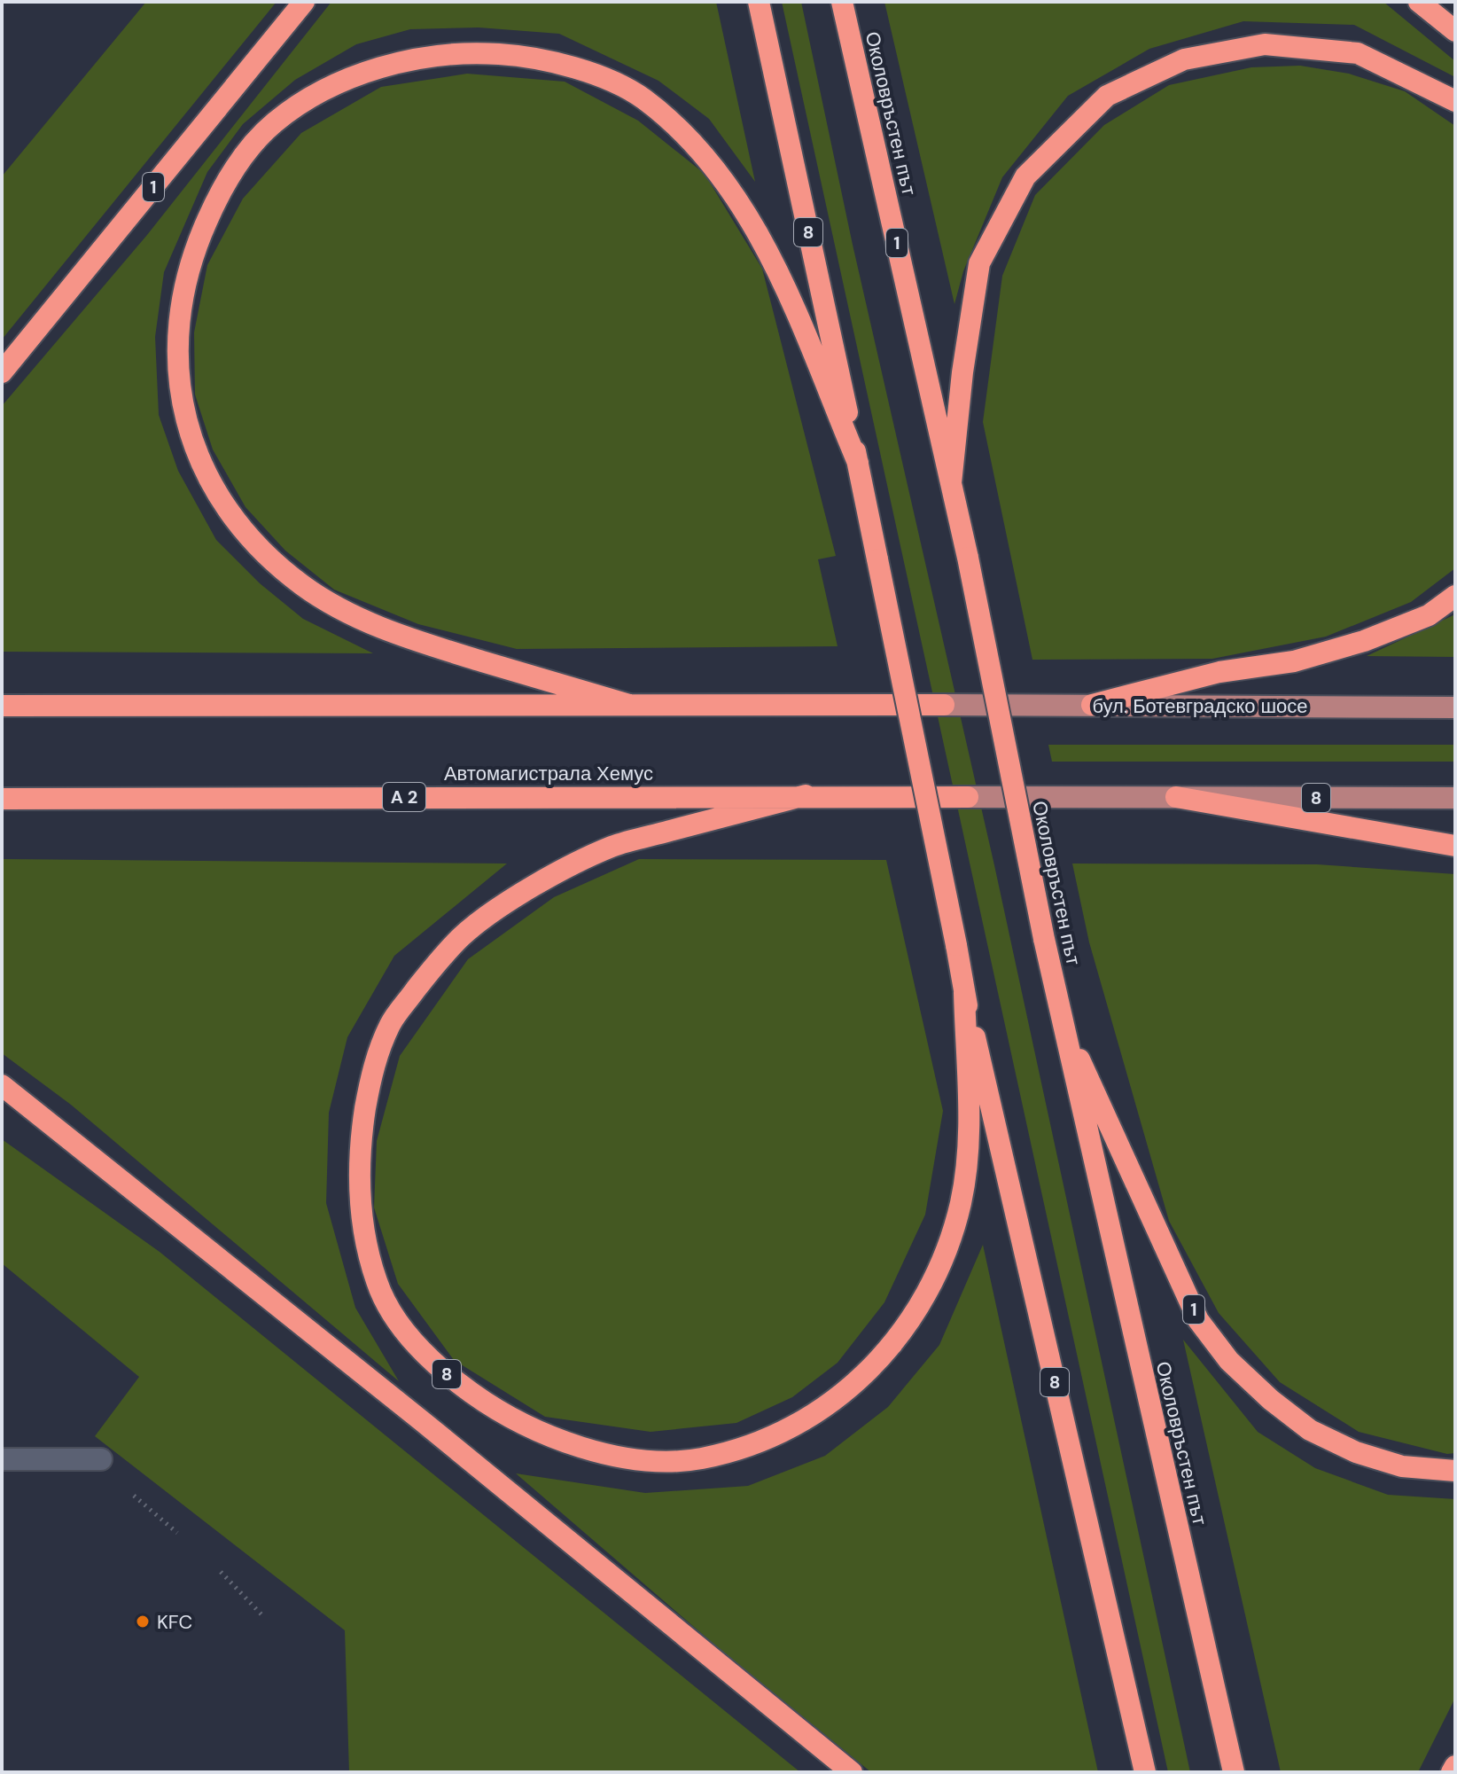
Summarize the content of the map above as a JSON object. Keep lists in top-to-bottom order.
{
  "streets": {
    "highway": [
      "Околовръстен път",
      "1",
      "8",
      "Автомагистрала Хемус",
      "A 2"
    ],
    "main road": ["бул. Ботевградско шосе"]
  },
  "crossings": [
    ["Околовръстен път", "1"],
    ["8", "Автомагистрала Хемус"]
  ],
  "places": ["KFC"]
}
